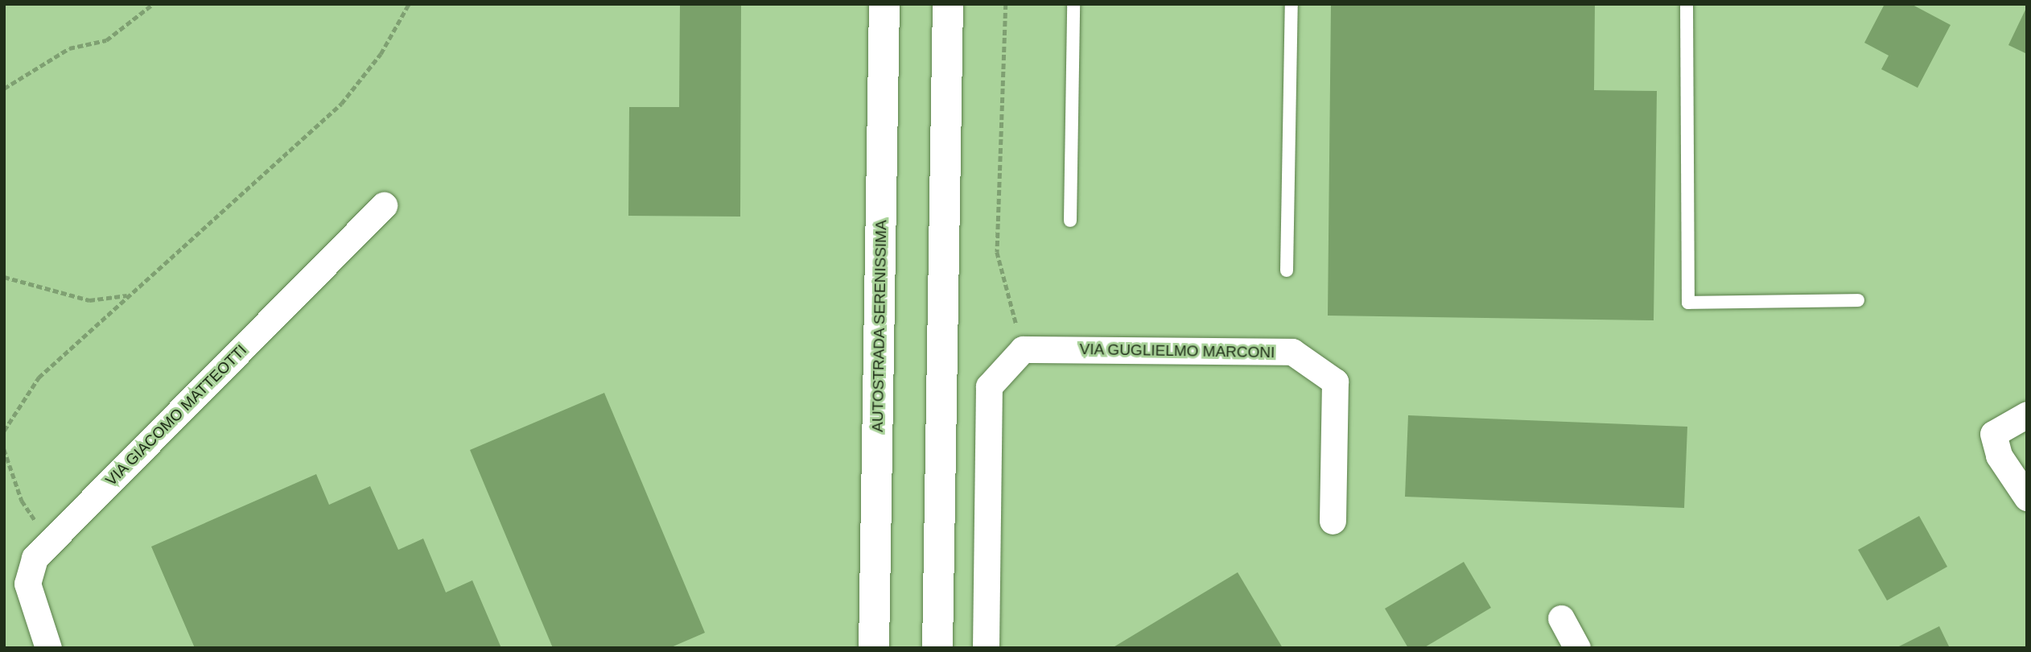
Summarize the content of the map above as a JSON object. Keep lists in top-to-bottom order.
{
  "streets": {
    "highway": ["AUTOSTRADA SERENISSIMA"],
    "street": ["VIA GUGLIELMO MARCONI", "VIA GIACOMO MATTEOTTI"]
  }
}
